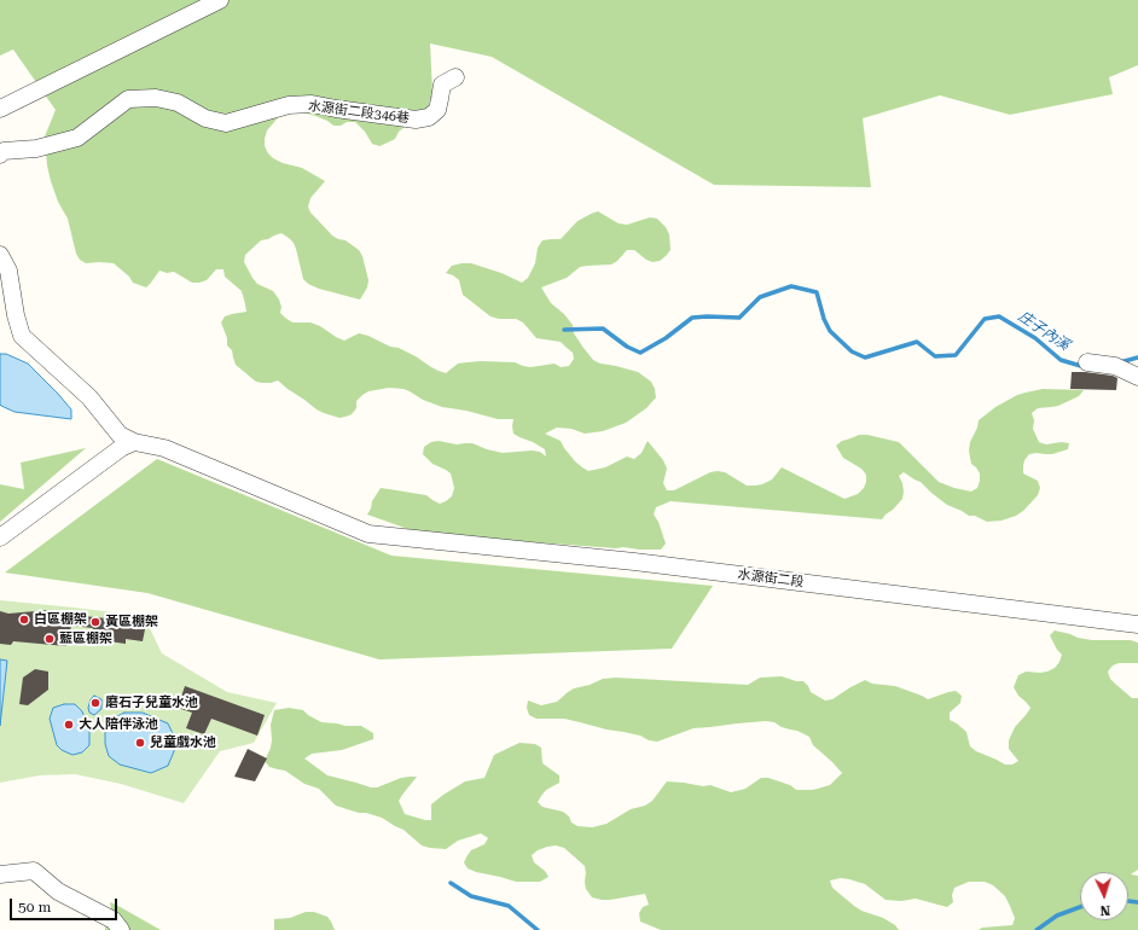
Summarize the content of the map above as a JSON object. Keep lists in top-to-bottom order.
{
  "streets": {
    "street": ["水源街二段346巷", "水源街二段"]
  },
  "water": ["庄子內溪"],
  "places": [
    "白區棚架",
    "黃區棚架",
    "藍區棚架",
    "磨石子兒童水池",
    "大人陪伴泳池",
    "兒童戲水池"
  ],
  "scale_bar": "50 m",
  "north": "bottom"
}
